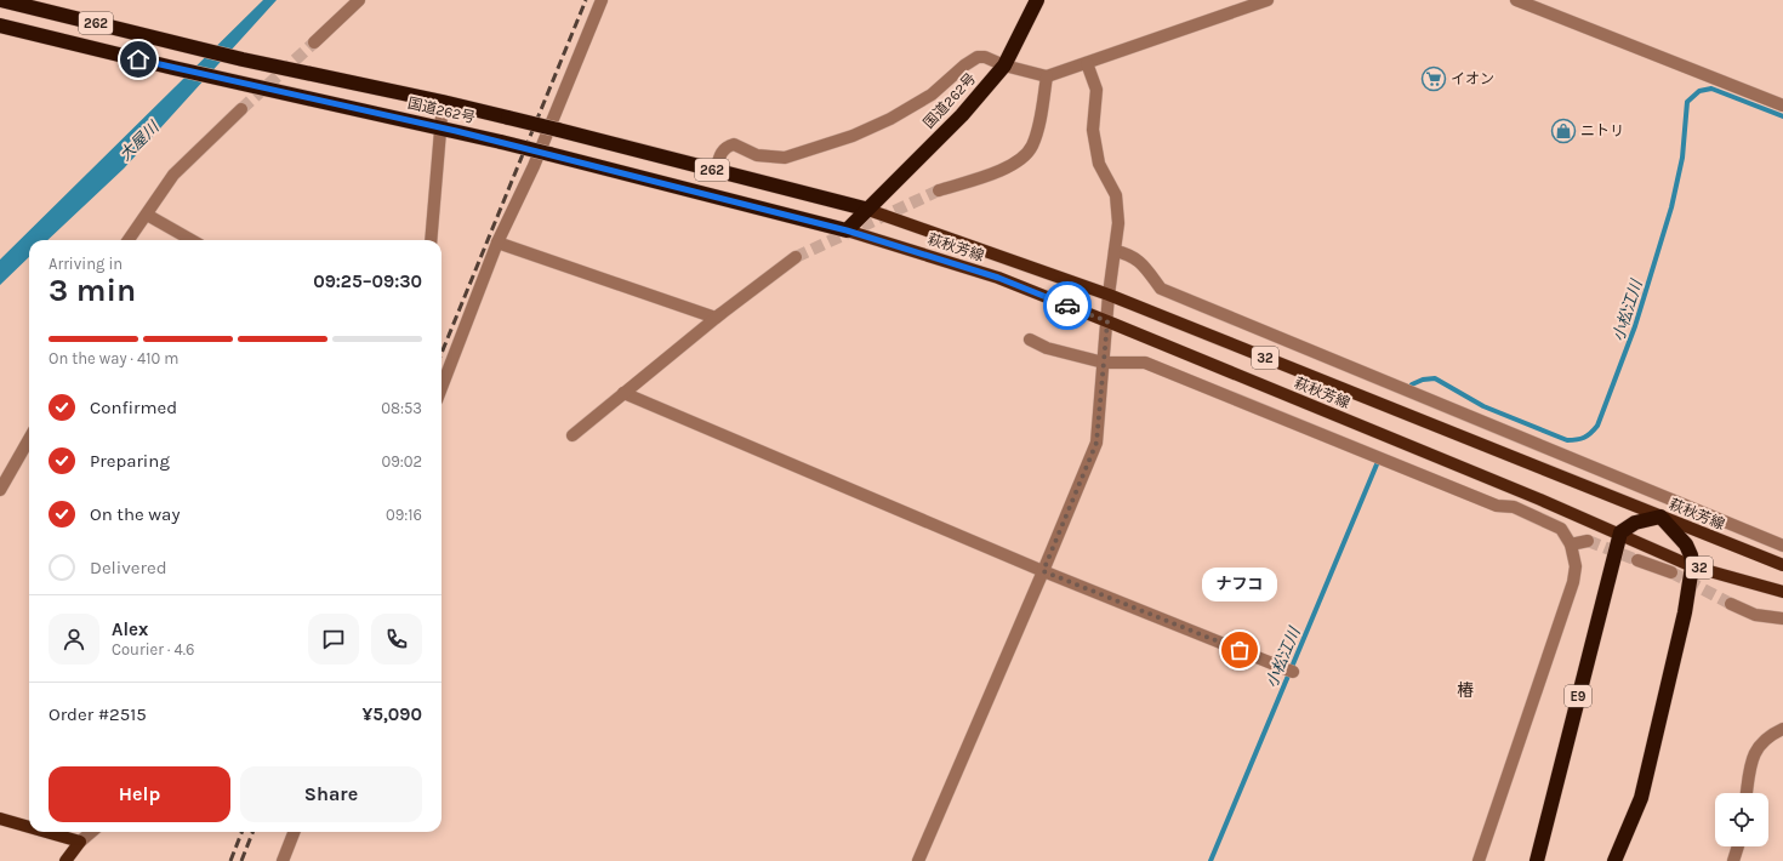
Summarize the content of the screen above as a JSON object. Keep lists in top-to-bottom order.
{
  "streets": {
    "highway": ["262", "国道262号", "E9"],
    "main road": ["萩秋芳線", "32"]
  },
  "crossings": [
    ["国道262号", "萩秋芳線"],
    ["萩秋芳線", "E9"]
  ],
  "districts": ["椿"],
  "water": ["大屋川", "小松江川"],
  "places": {
    "supermarket": ["イオン"],
    "shop": ["ニトリ"],
    "other": ["ナフコ"]
  },
  "page": {
    "heading": ["3 min", "Arriving in", "09:25–09:30"],
    "panel": [
      "Alex",
      "Courier · 4.6",
      "Order #2515",
      "¥5,090"
    ],
    "bar": "On the way · 410 m",
    "list": [
      ["Confirmed", "08:53"],
      ["Preparing", "09:02"],
      ["On the way", "09:16"],
      "Delivered"
    ],
    "bubble": "ナフコ",
    "buttons": ["Help", "Share"]
  }
}
